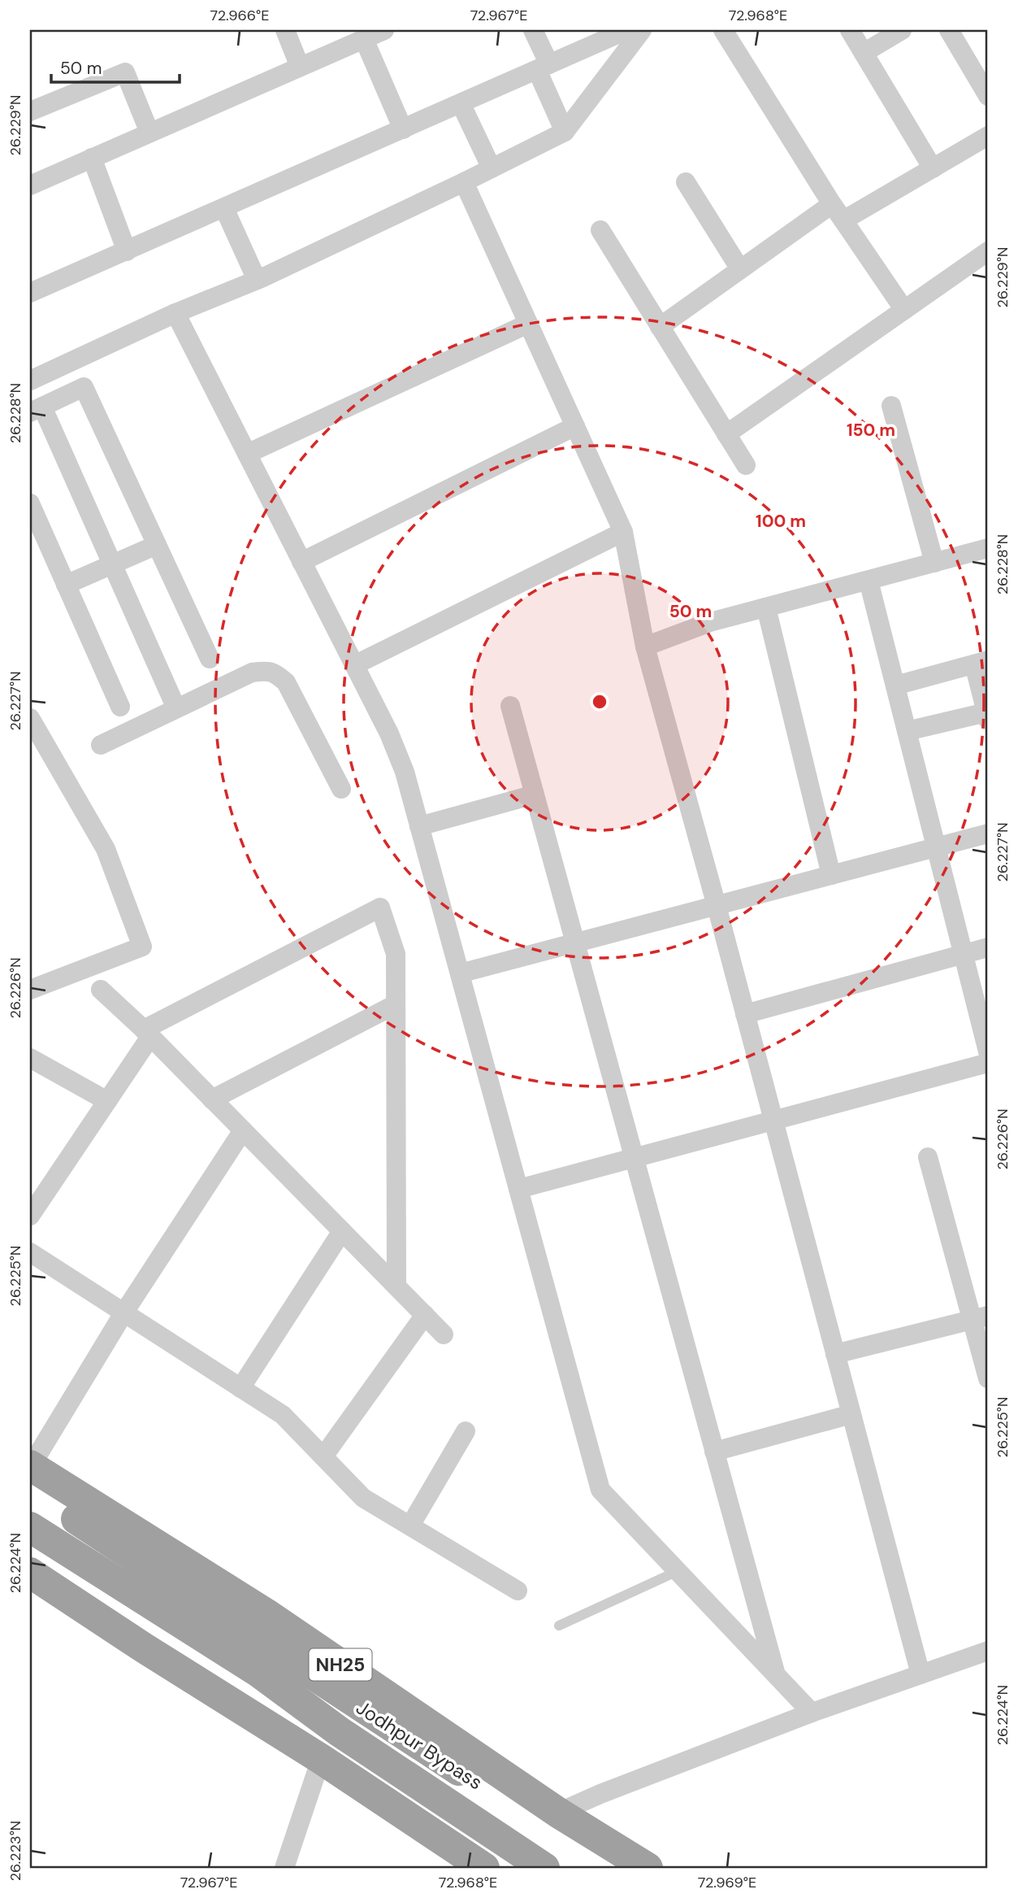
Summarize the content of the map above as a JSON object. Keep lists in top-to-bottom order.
{
  "streets": {
    "highway": ["NH25", "Jodhpur Bypass"]
  },
  "scale_bar": "50 m",
  "coordinates": [
    "72.966°E",
    "72.967°E",
    "72.968°E",
    "26.229°N",
    "26.228°N",
    "26.227°N",
    "26.226°N",
    "26.225°N",
    "26.224°N",
    "26.223°N",
    "72.969°E"
  ],
  "rings": ["150 m", "100 m", "50 m"]
}
